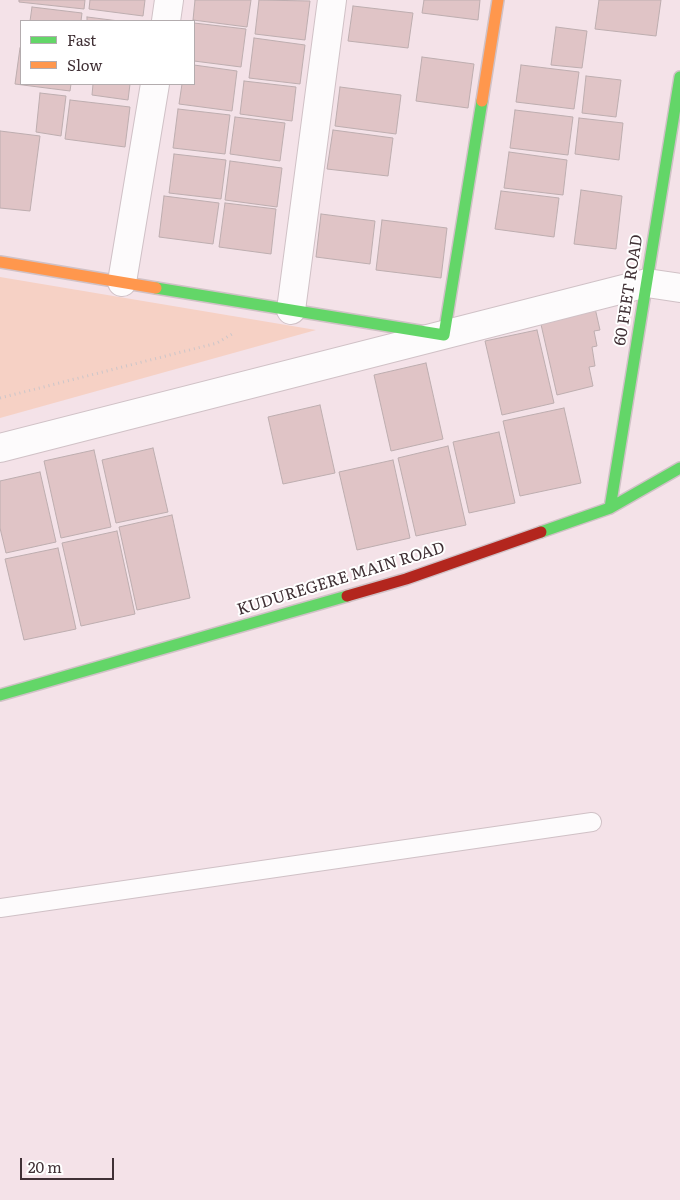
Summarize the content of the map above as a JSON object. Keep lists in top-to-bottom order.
{
  "streets": {
    "street": ["60 FEET ROAD", "KUDUREGERE MAIN ROAD"]
  },
  "crossings": [
    ["60 FEET ROAD", "KUDUREGERE MAIN ROAD"]
  ],
  "legend": ["Fast", "Slow"],
  "scale_bar": "20 m"
}
